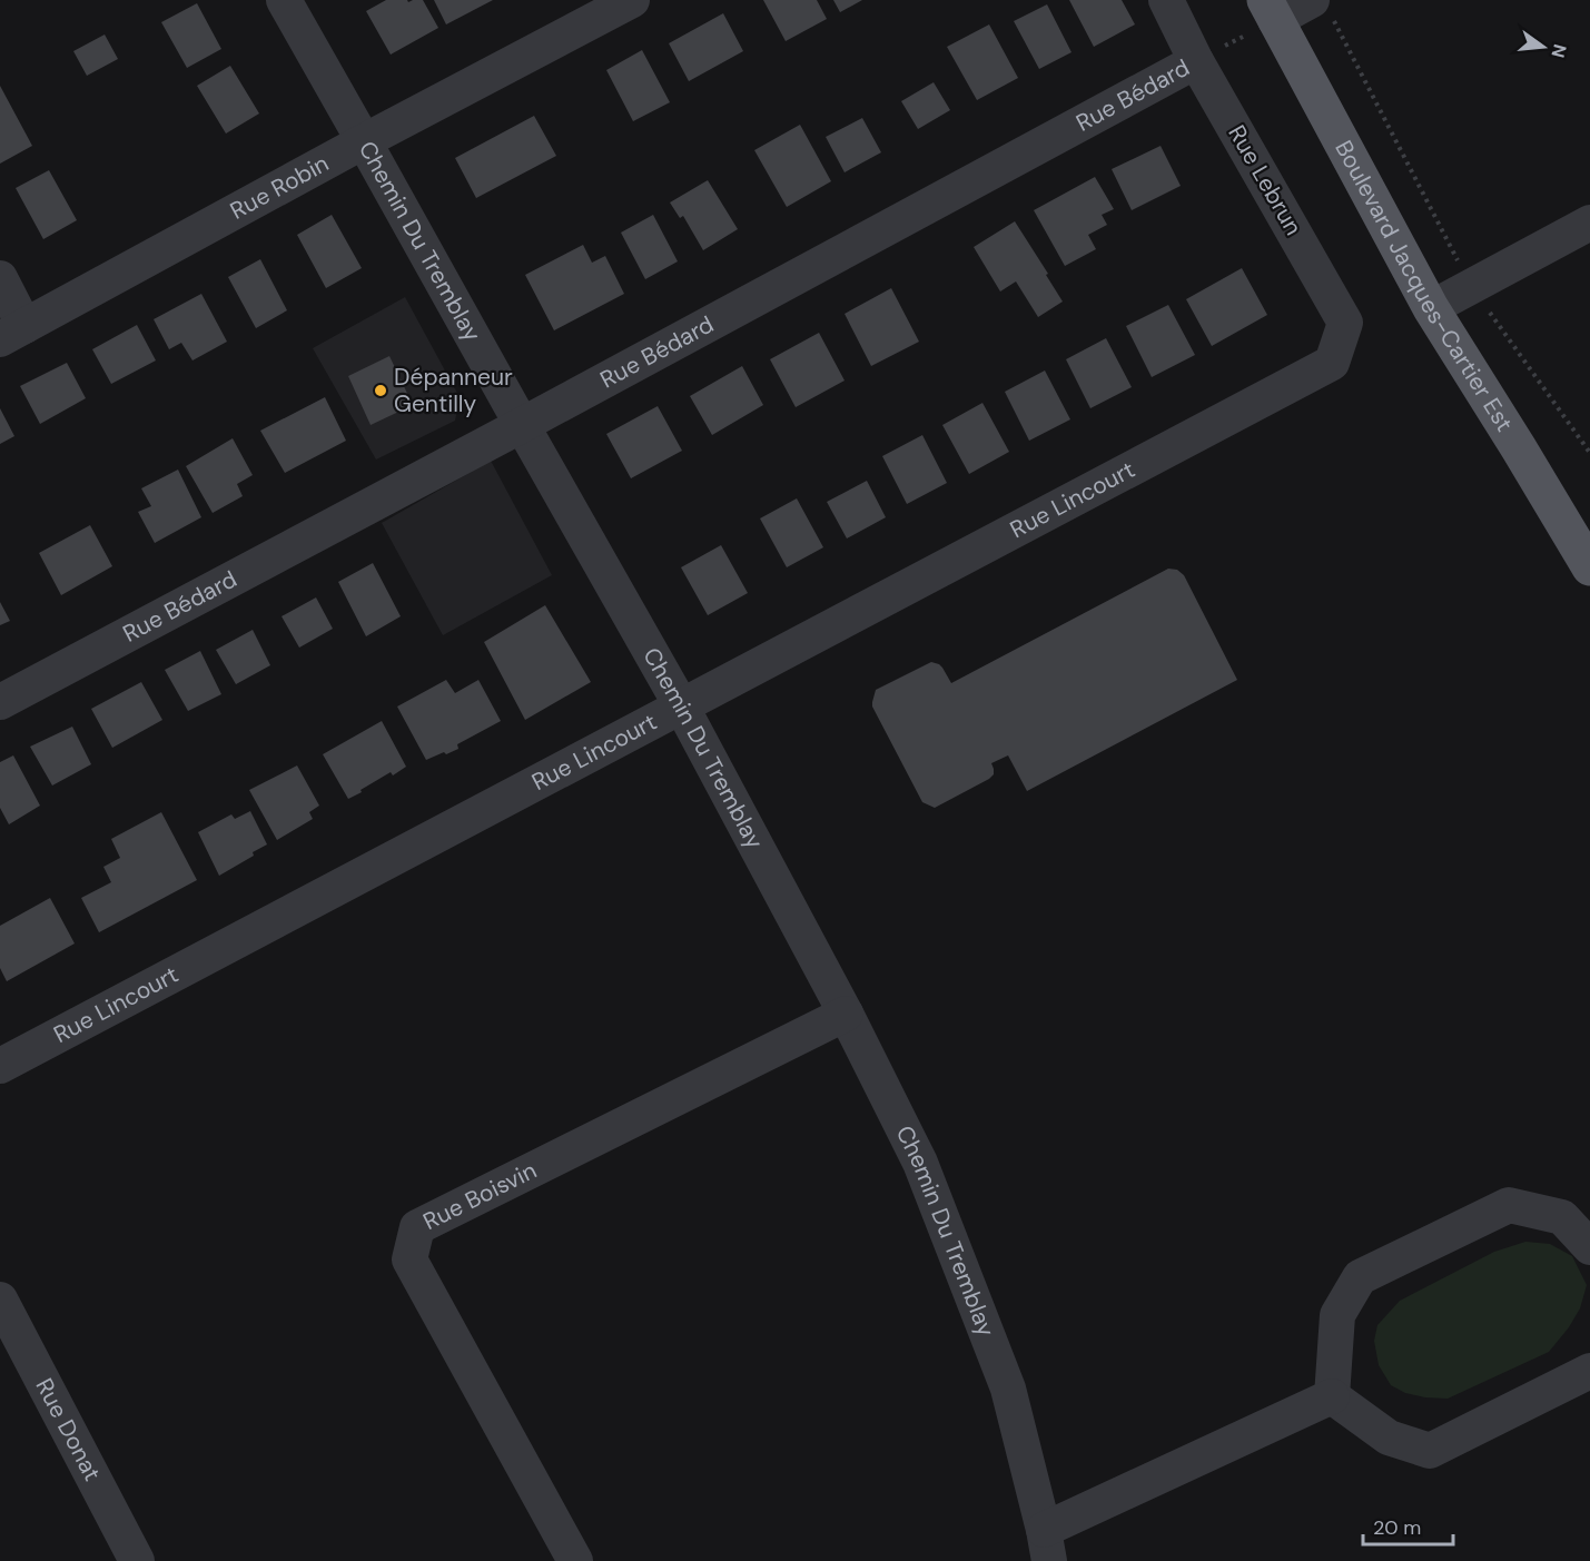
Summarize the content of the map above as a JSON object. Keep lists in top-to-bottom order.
{
  "streets": {
    "main road": ["Boulevard Jacques-Cartier Est"],
    "street": [
      "Rue Bédard",
      "Rue Lebrun",
      "Rue Robin",
      "Chemin Du Tremblay",
      "Rue Lincourt",
      "Rue Boisvin",
      "Rue Donat"
    ]
  },
  "crossings": [
    ["Rue Bédard", "Rue Lebrun"],
    ["Rue Bédard", "Chemin Du Tremblay"],
    ["Rue Bédard", "Boulevard Jacques-Cartier Est"],
    ["Rue Lebrun", "Rue Lincourt"],
    ["Rue Robin", "Chemin Du Tremblay"],
    ["Chemin Du Tremblay", "Rue Lincourt"],
    ["Chemin Du Tremblay", "Rue Boisvin"]
  ],
  "places": ["Dépanneur Gentilly"],
  "scale_bar": "20 m",
  "north": "right"
}
